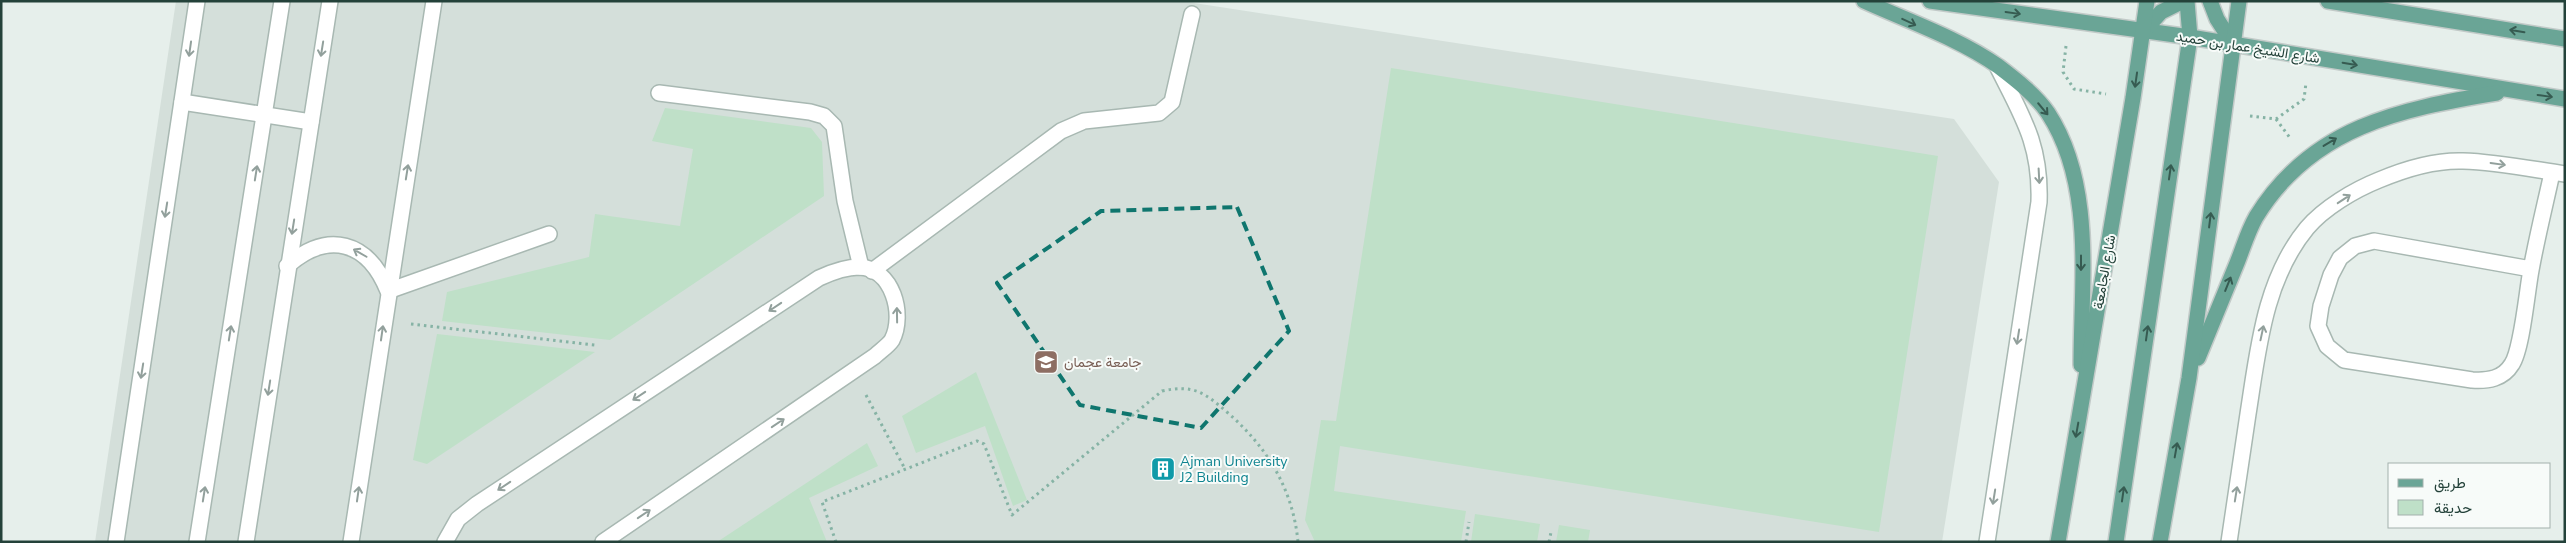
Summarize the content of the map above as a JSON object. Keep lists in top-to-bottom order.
{
  "streets": {
    "main road": ["شارع الشيخ عمار بن حميد", "شارع الجامعة"]
  },
  "crossings": [
    ["شارع الشيخ عمار بن حميد", "شارع الجامعة"]
  ],
  "places": {
    "school or university": ["جامعة عجمان"],
    "building": ["Ajman University J2 Building"]
  },
  "legend": ["طريق", "حديقة"]
}
